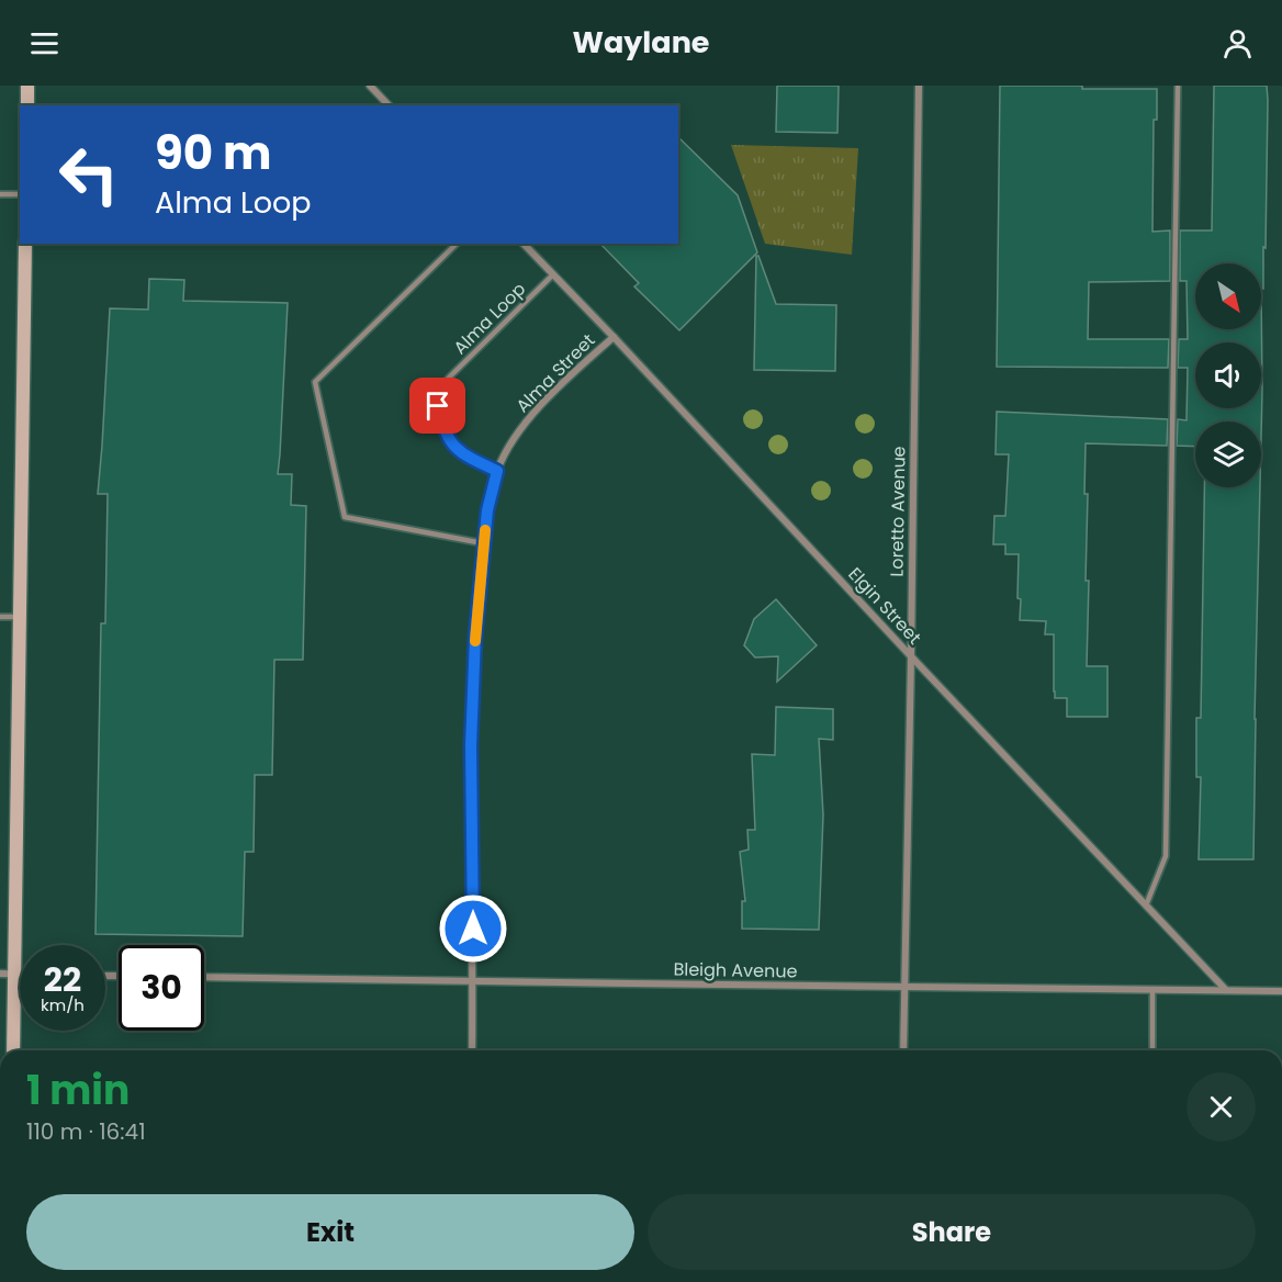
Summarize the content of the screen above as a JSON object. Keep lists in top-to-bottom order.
{
  "streets": {
    "street": [
      "Alma Street",
      "Loretto Avenue",
      "Elgin Street",
      "Bleigh Avenue"
    ],
    "lane": ["Alma Loop"]
  },
  "crossings": [
    ["Alma Loop", "Alma Street"],
    ["Alma Loop", "Elgin Street"],
    ["Alma Street", "Elgin Street"],
    ["Alma Street", "Bleigh Avenue"],
    ["Loretto Avenue", "Elgin Street"],
    ["Loretto Avenue", "Bleigh Avenue"],
    ["Elgin Street", "Bleigh Avenue"]
  ],
  "north": "bottom right",
  "page": {
    "header": "Waylane",
    "turn": ["90 m", "Alma Loop"],
    "speed": "22 km/h",
    "limit": "30",
    "heading": ["1 min", "110 m · 16:41"],
    "buttons": ["Exit", "Share"]
  }
}
